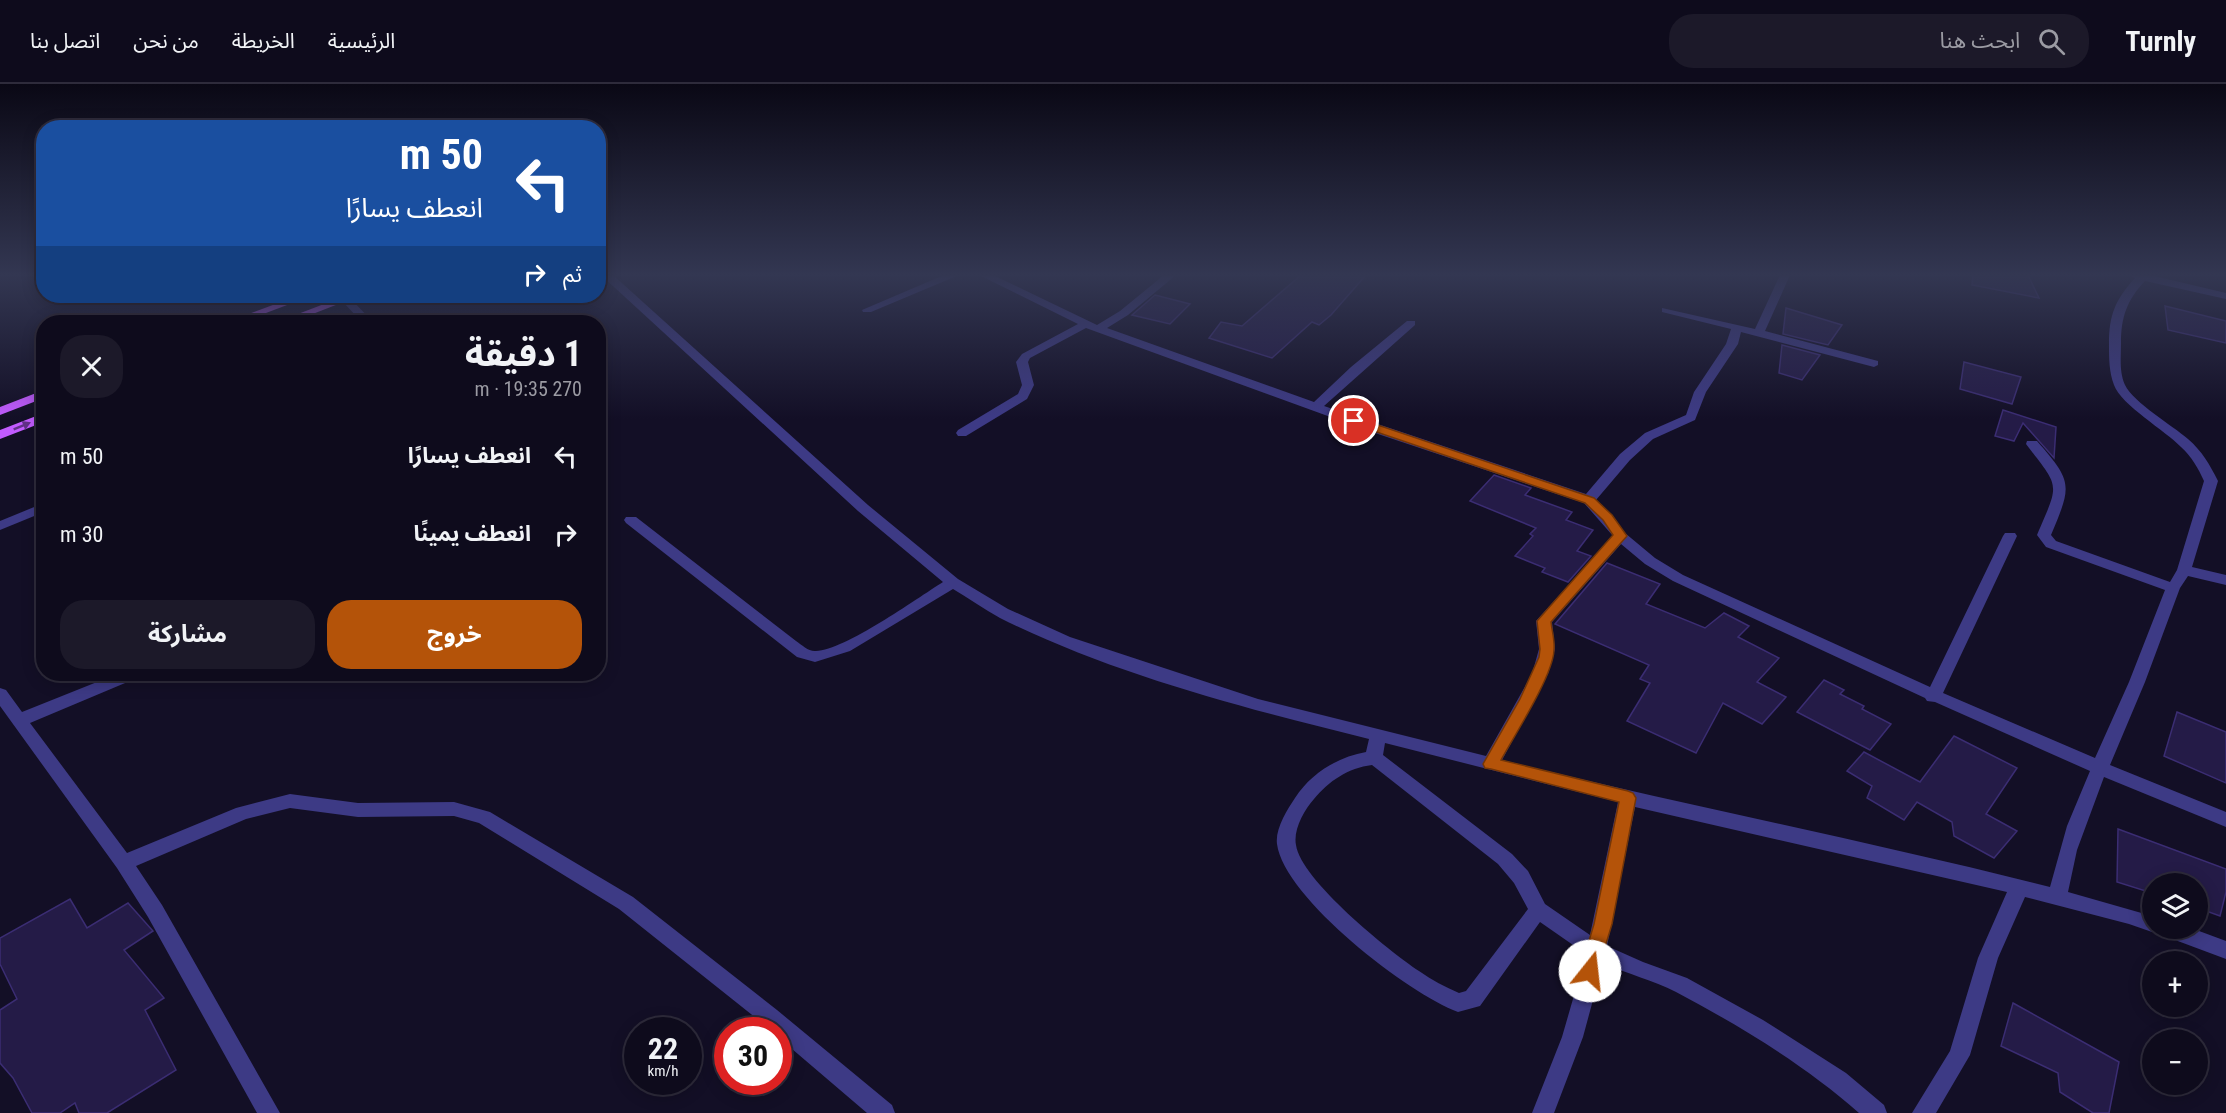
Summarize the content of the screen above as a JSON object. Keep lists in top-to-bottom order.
{
  "page": {
    "header": "Turnly",
    "search": "ابحث هنا",
    "nav": [
      "الرئيسية",
      "الخريطة",
      "من نحن",
      "اتصل بنا"
    ],
    "turn": ["50 m", "انعطف يسارًا"],
    "then": "ثم",
    "heading": ["1 دقيقة", "270 m · 19:35"],
    "list": [
      {
        "name": "انعطف يسارًا",
        "value": "50 m"
      },
      {
        "name": "انعطف يمينًا",
        "value": "30 m"
      }
    ],
    "buttons": ["خروج", "مشاركة"],
    "map_buttons": ["+", "−"],
    "speed": "22 km/h",
    "limit": "30"
  }
}
